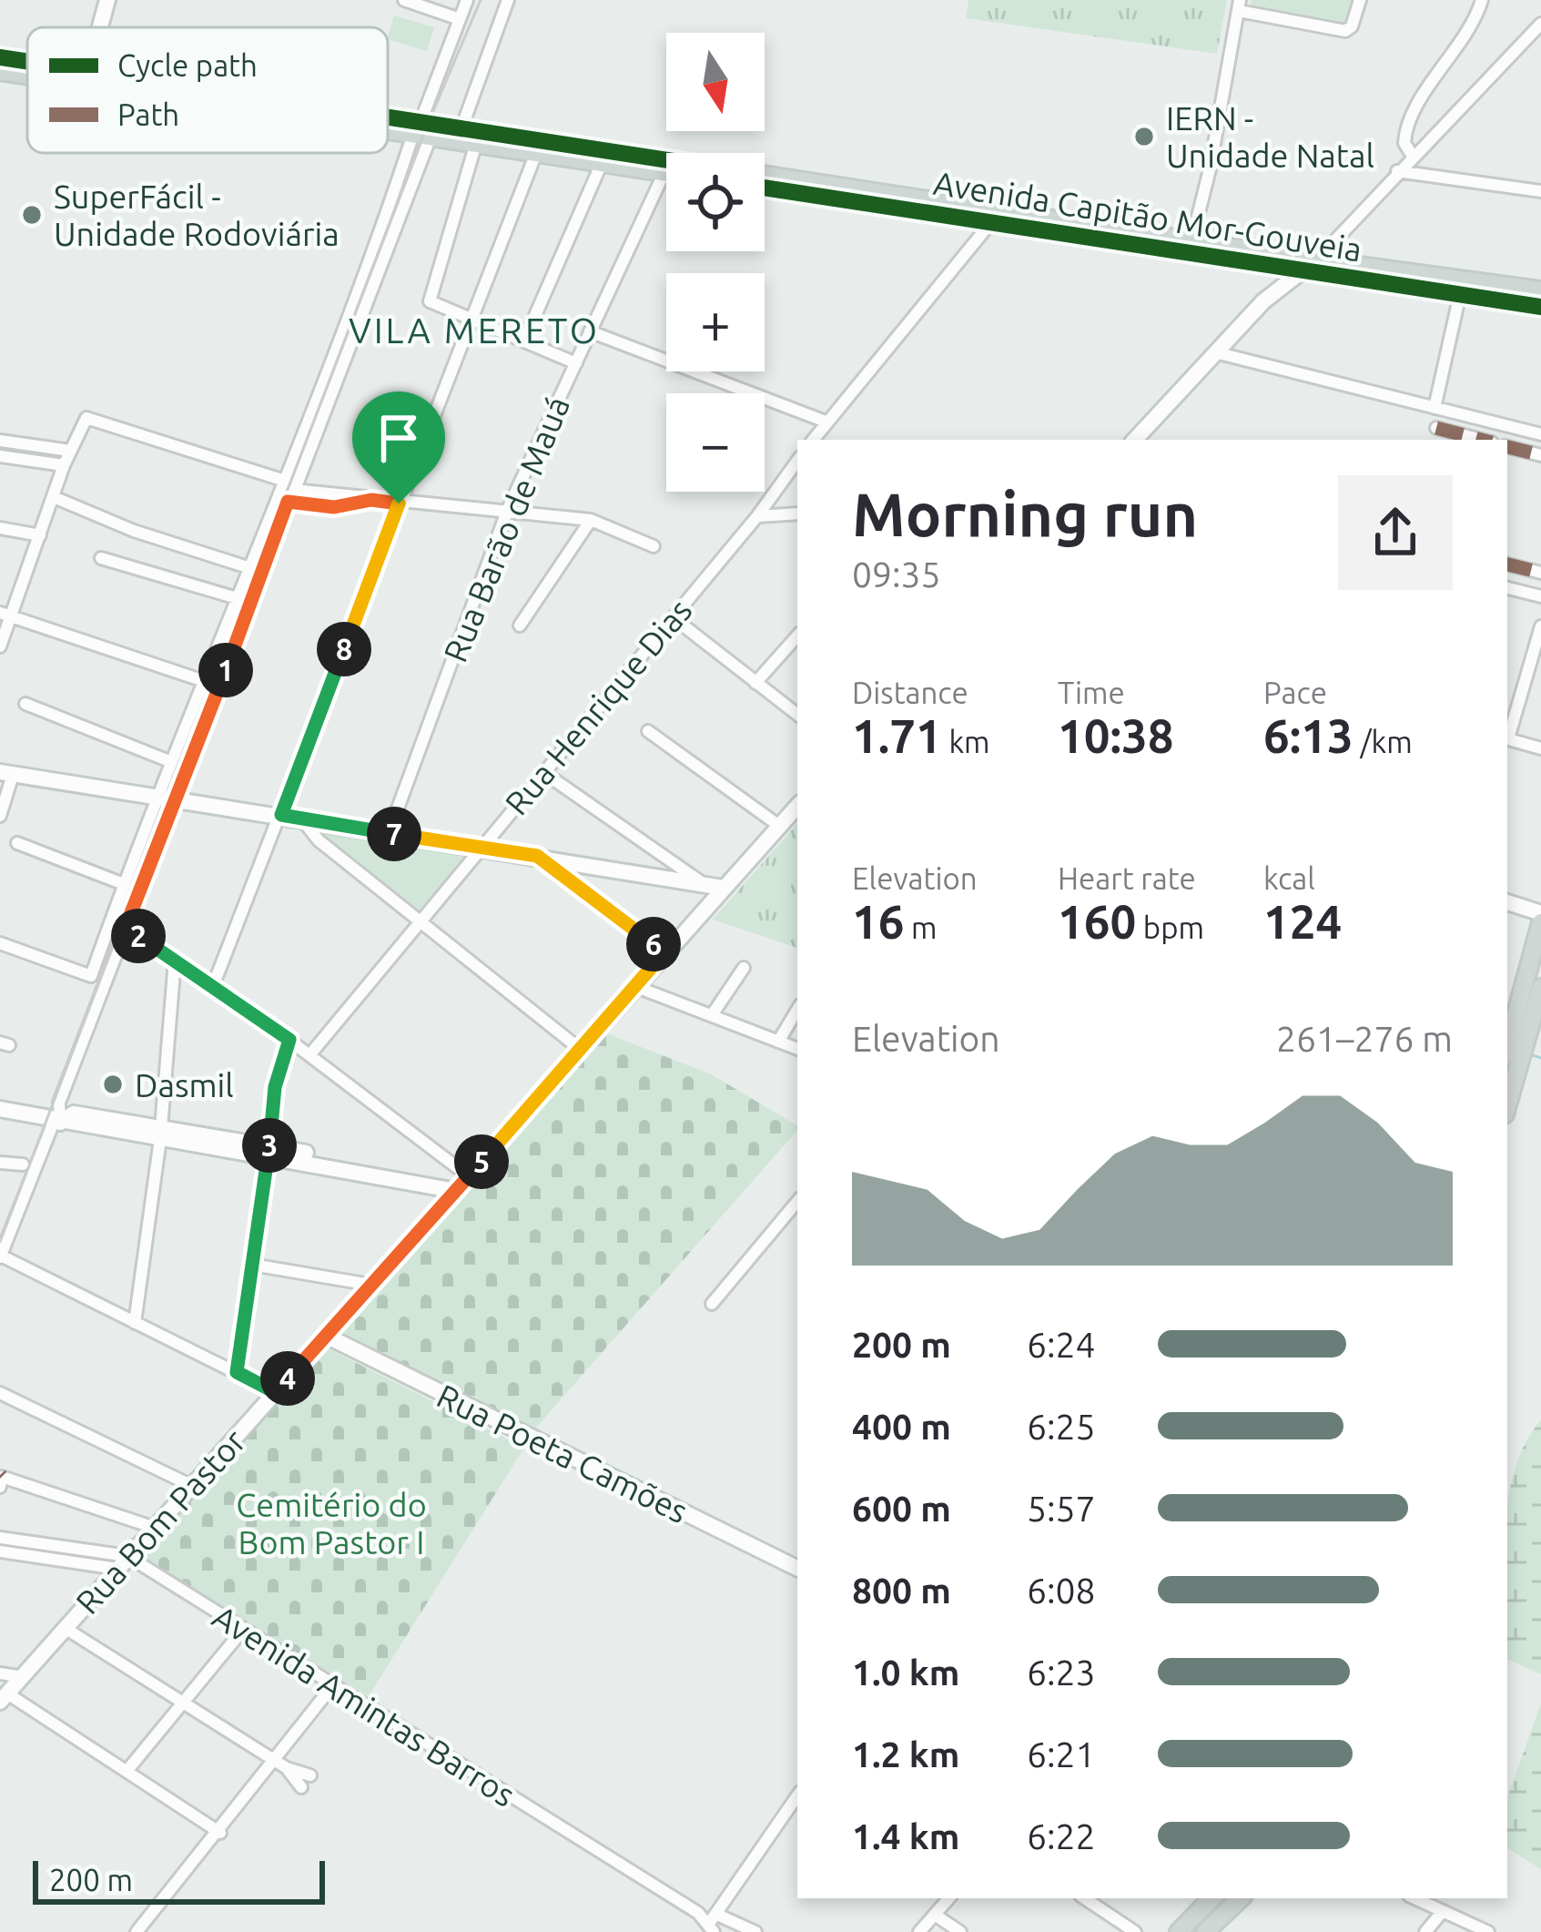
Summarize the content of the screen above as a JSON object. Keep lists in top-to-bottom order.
{
  "streets": {
    "main road": ["Avenida Capitão Mor-Gouveia", "Rua Poeta Camões", "Rua Bom Pastor"],
    "street": ["Rua Barão de Mauá", "Rua Henrique Dias", "Avenida Amintas Barros"]
  },
  "crossings": [
    ["Avenida Capitão Mor-Gouveia", "Rua Barão de Mauá"],
    ["Rua Poeta Camões", "Rua Bom Pastor"],
    ["Rua Bom Pastor", "Avenida Amintas Barros"]
  ],
  "districts": ["VILA MERETO"],
  "parks": ["Cemitério do Bom Pastor I"],
  "places": ["IERN - Unidade Natal", "SuperFácil - Unidade Rodoviária", "Dasmil"],
  "legend": ["Cycle path", "Path"],
  "scale_bar": "200 m",
  "north": "bottom",
  "page": {
    "map_buttons": ["+", "−"],
    "heading": ["Morning run", "09:35"],
    "pins": [
      "8",
      "1",
      "7",
      "2",
      "6",
      "3",
      "5",
      "4"
    ],
    "stats": [
      ["Distance", "1.71 km"],
      ["Time", "10:38"],
      ["Pace", "6:13 /km"],
      ["Elevation", "16 m"],
      ["Heart rate", "160 bpm"],
      ["kcal", "124"]
    ],
    "chart": ["Elevation", "261–276 m"],
    "list": [
      {
        "name": "200 m",
        "note": "6:24"
      },
      {
        "name": "400 m",
        "note": "6:25"
      },
      {
        "name": "600 m",
        "note": "5:57"
      },
      {
        "name": "800 m",
        "note": "6:08"
      },
      {
        "name": "1.0 km",
        "note": "6:23"
      },
      {
        "name": "1.2 km",
        "note": "6:21"
      },
      {
        "name": "1.4 km",
        "note": "6:22"
      }
    ],
    "scale": "200 m"
  }
}
